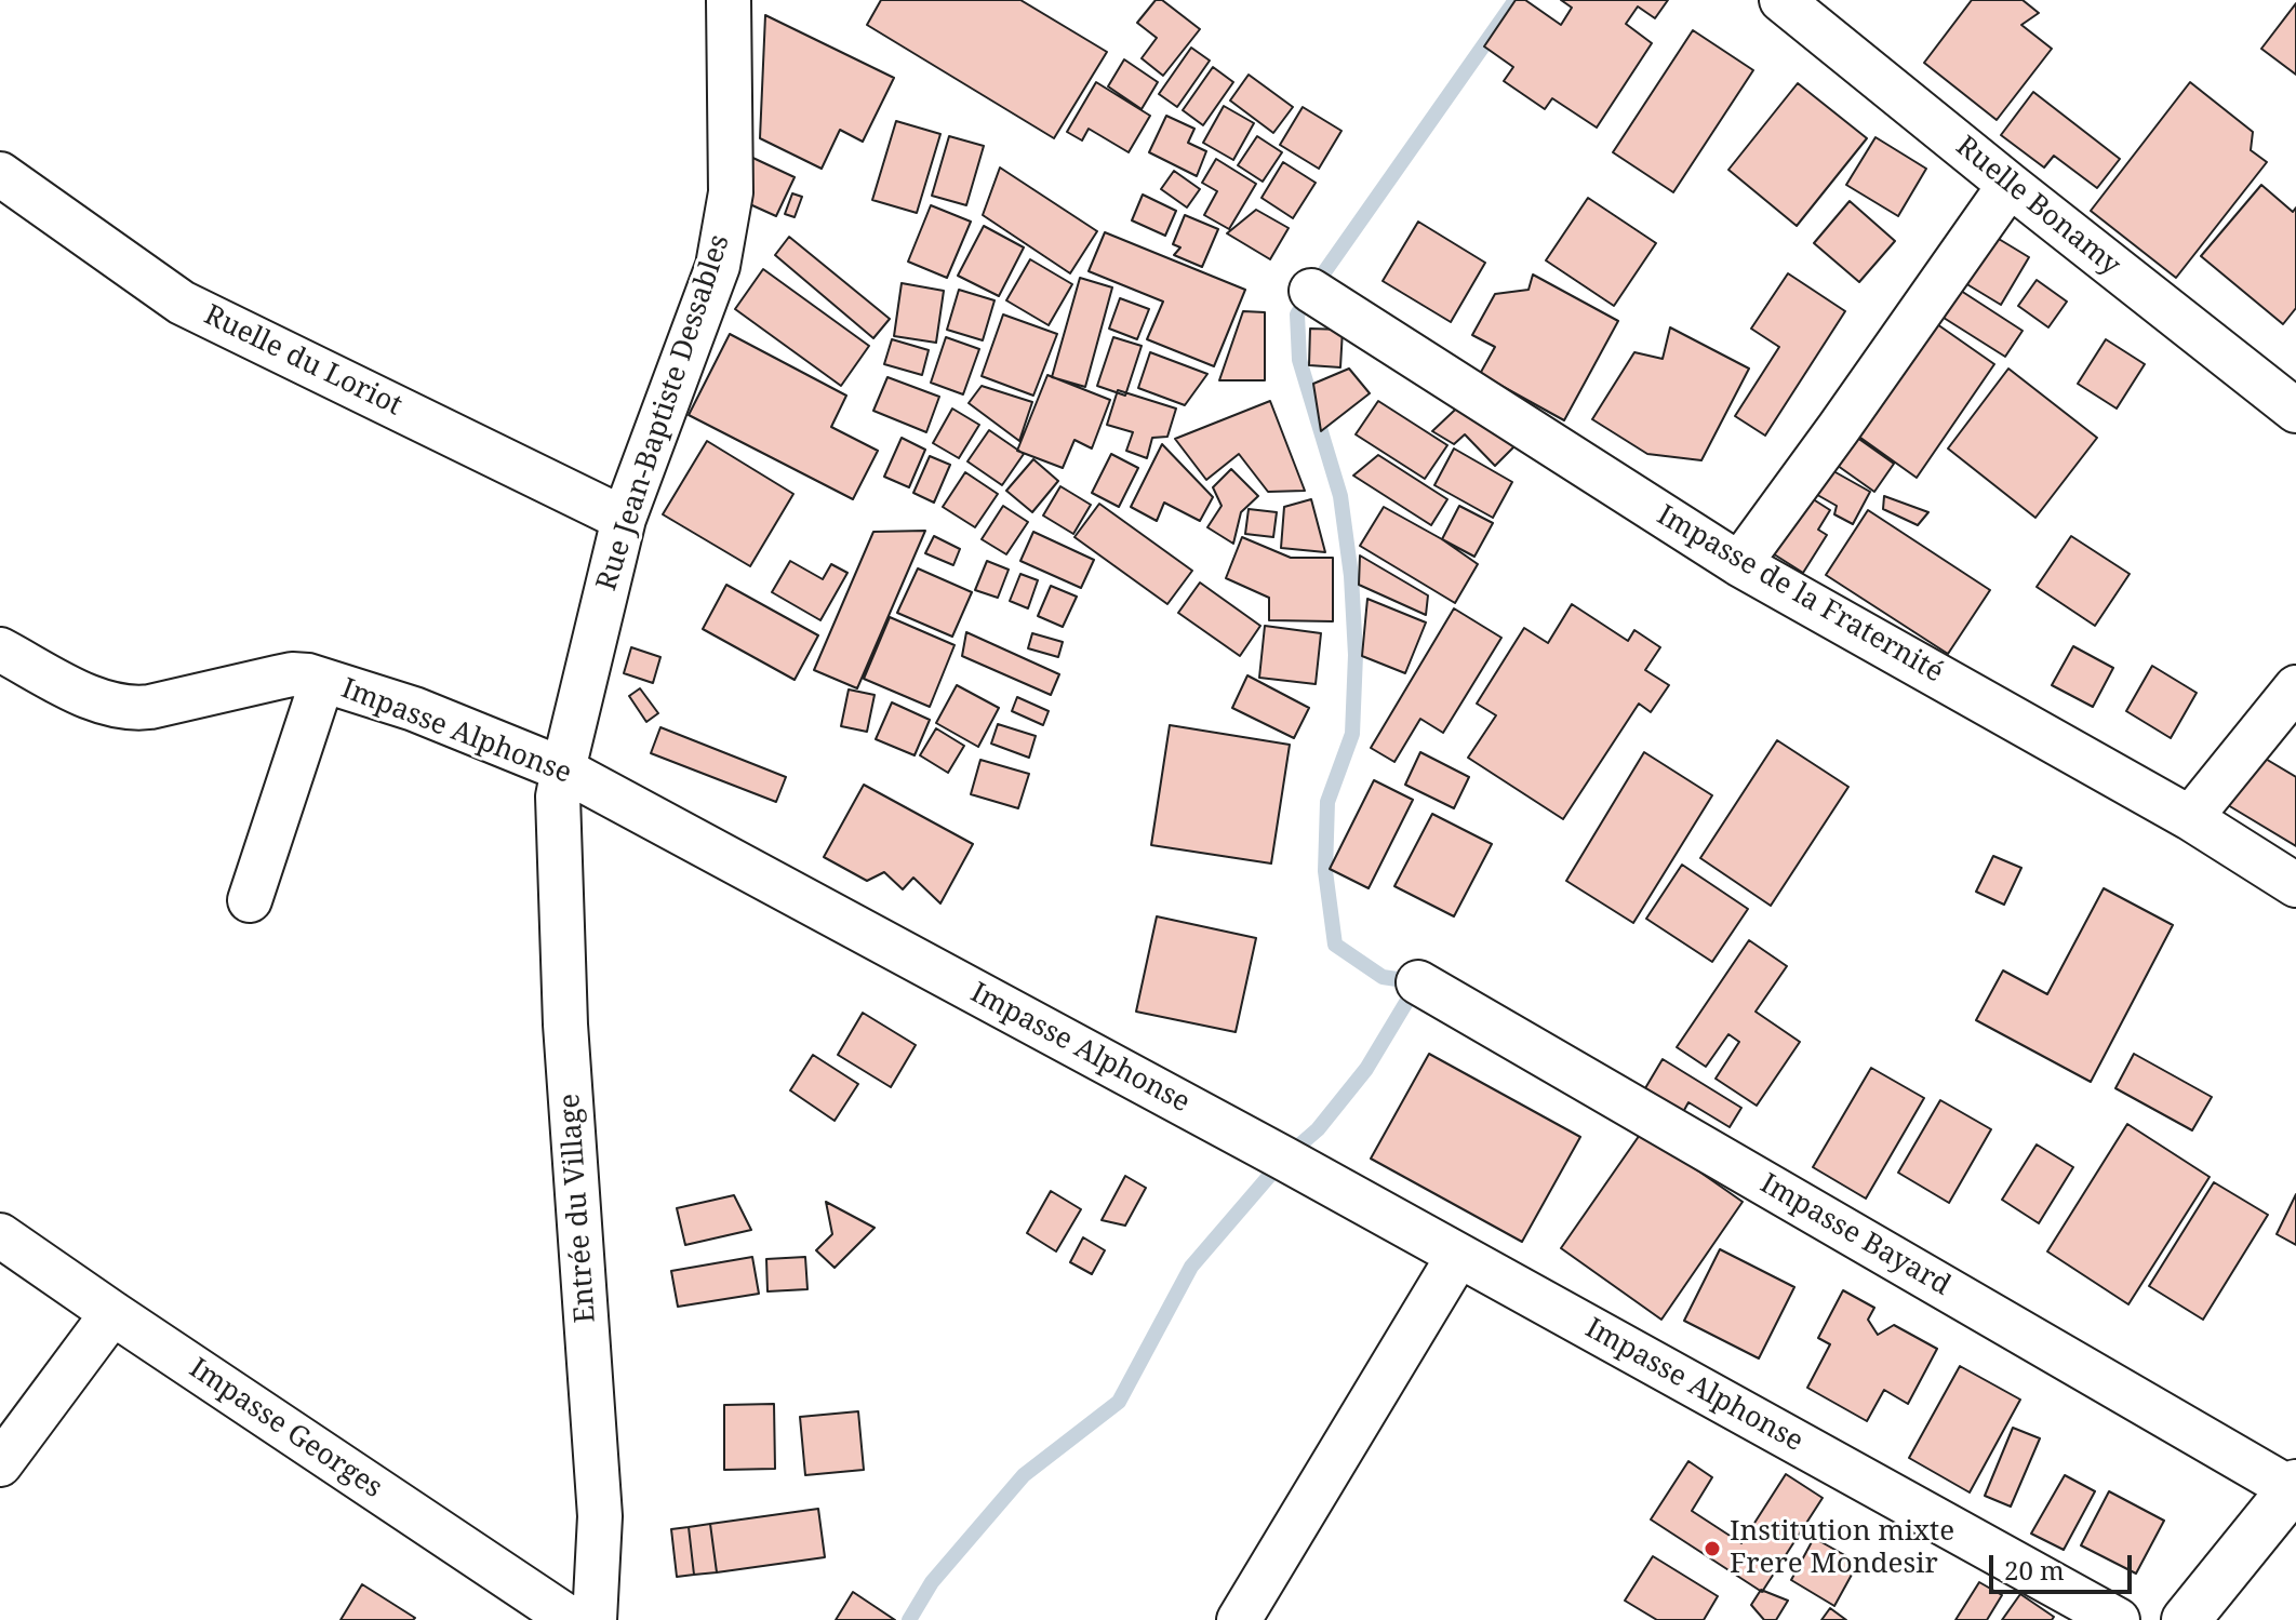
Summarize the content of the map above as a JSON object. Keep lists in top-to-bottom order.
{
  "streets": {
    "street": [
      "Ruelle Bonamy",
      "Ruelle du Loriot",
      "Rue Jean-Baptiste Dessables",
      "Impasse de la Fraternité",
      "Impasse Alphonse",
      "Entrée du Village",
      "Impasse Bayard",
      "Impasse Georges"
    ]
  },
  "crossings": [
    ["Ruelle du Loriot", "Rue Jean-Baptiste Dessables"],
    ["Rue Jean-Baptiste Dessables", "Impasse Alphonse"],
    ["Rue Jean-Baptiste Dessables", "Entrée du Village"],
    ["Impasse Alphonse", "Entrée du Village"]
  ],
  "places": ["Institution mixte Frere Mondesir"],
  "scale_bar": "20 m"
}
